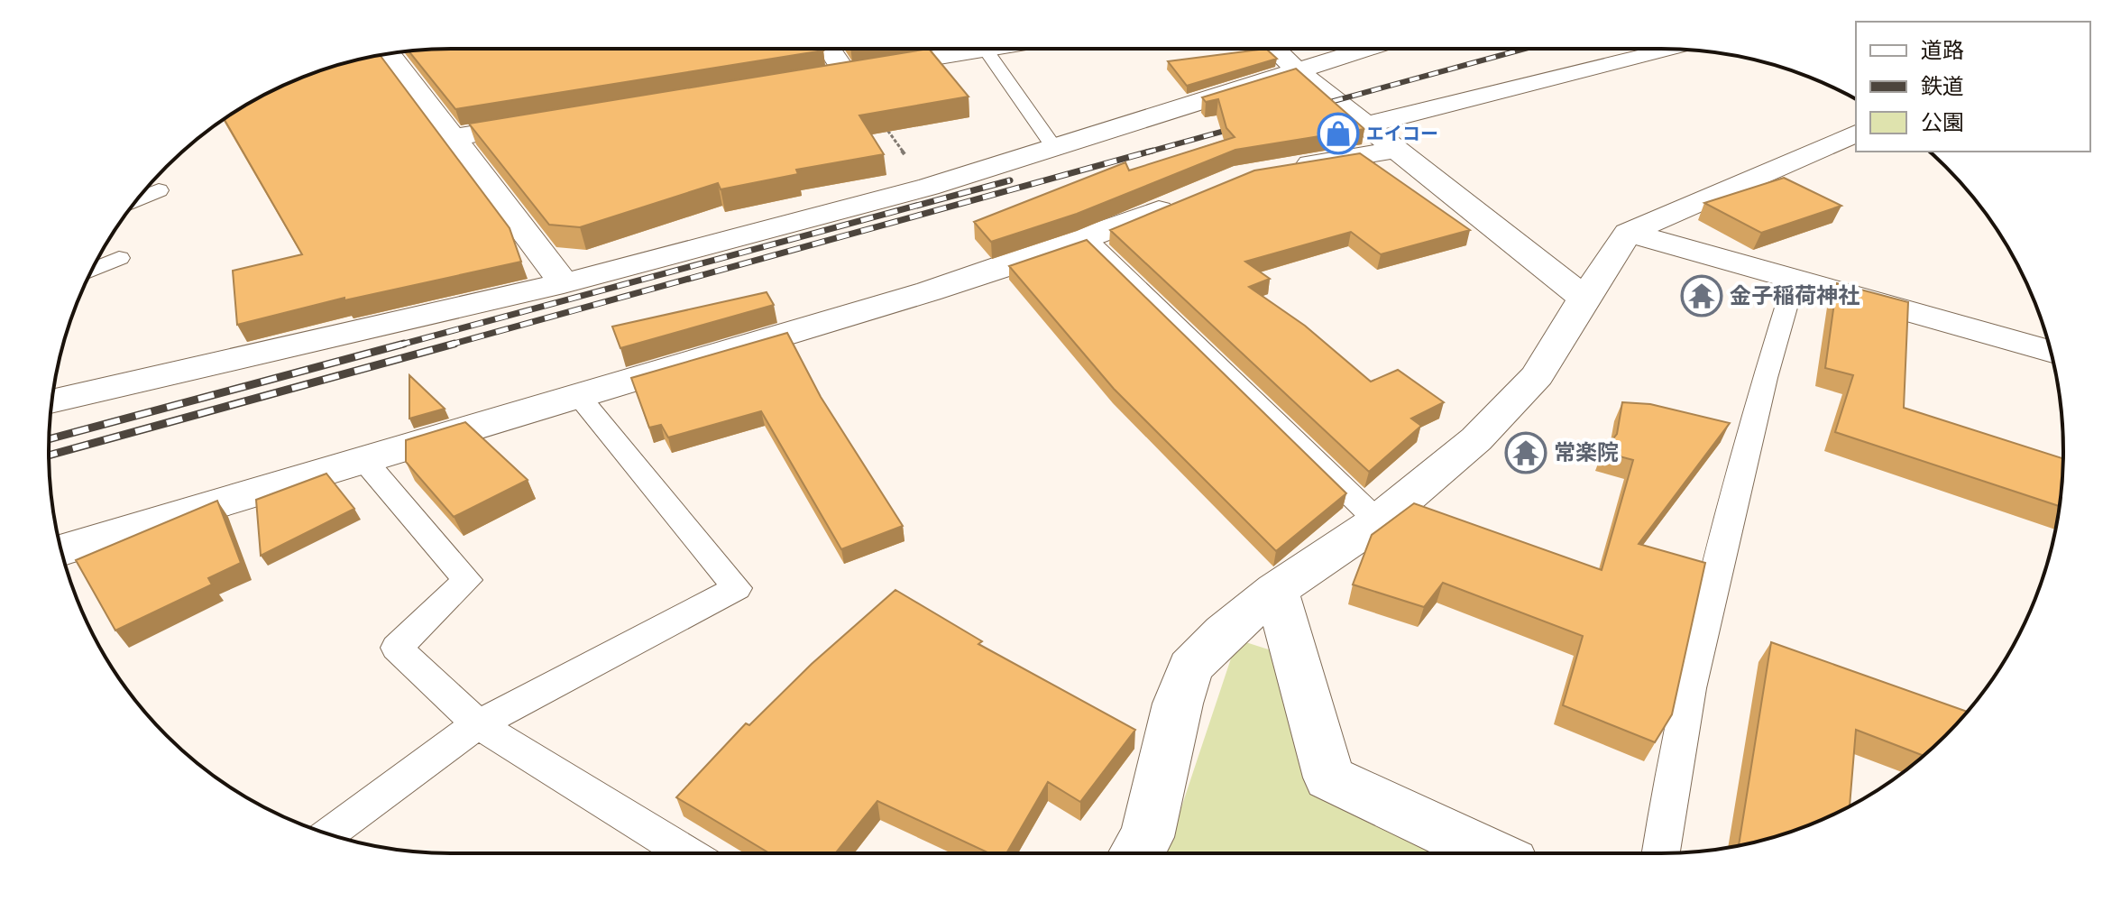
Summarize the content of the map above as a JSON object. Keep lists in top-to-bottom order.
{
  "places": {
    "shop": ["エイコー"],
    "temple": ["金子稲荷神社", "常楽院"]
  },
  "legend": ["道路", "鉄道", "公園"]
}
